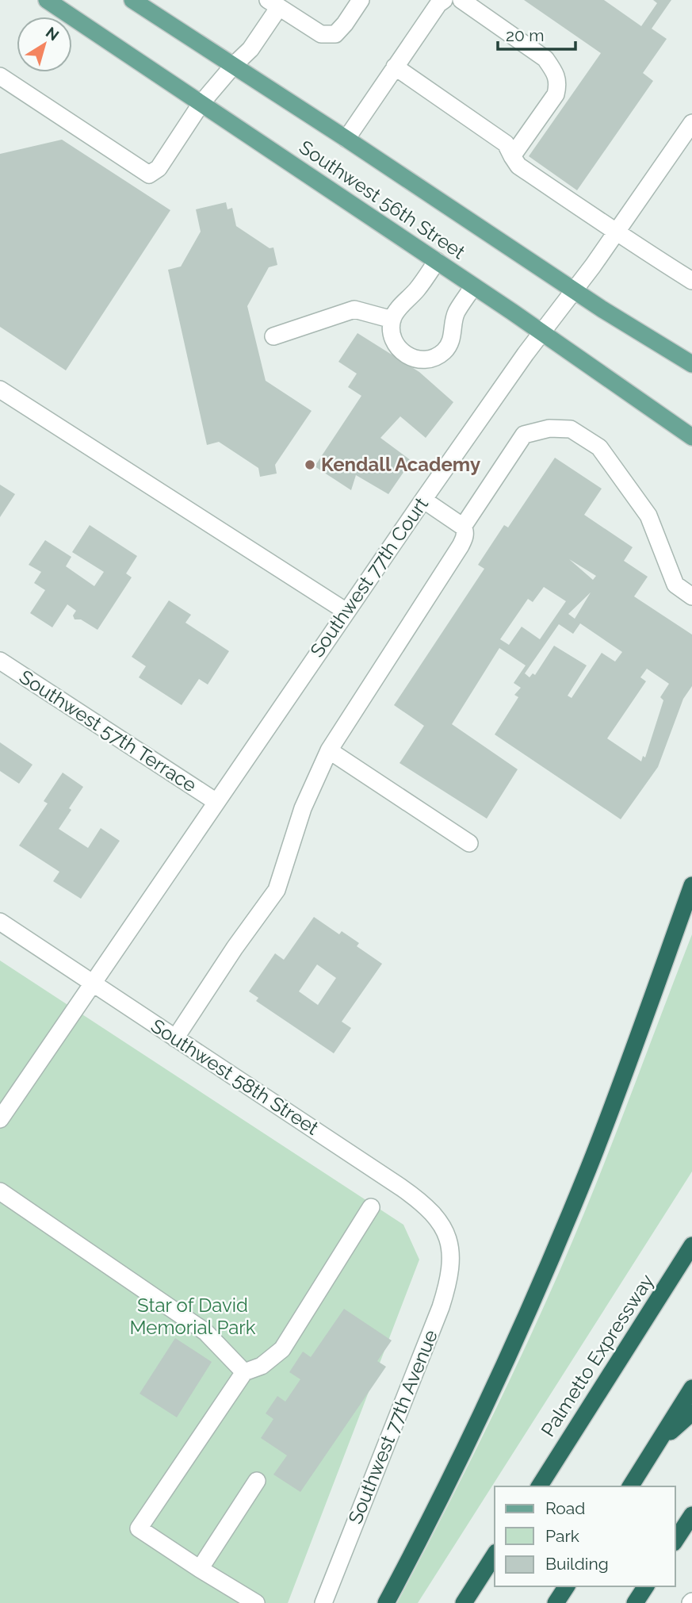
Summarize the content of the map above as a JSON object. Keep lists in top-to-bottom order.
{
  "streets": {
    "highway": ["Palmetto Expressway"],
    "main road": ["Southwest 56th Street"],
    "street": [
      "Southwest 77th Court",
      "Southwest 57th Terrace",
      "Southwest 58th Street",
      "Southwest 77th Avenue"
    ]
  },
  "crossings": [
    ["Southwest 56th Street", "Southwest 77th Court"],
    ["Southwest 77th Court", "Southwest 57th Terrace"],
    ["Southwest 77th Court", "Southwest 58th Street"],
    ["Southwest 58th Street", "Southwest 77th Avenue"]
  ],
  "parks": ["Star of David Memorial Park"],
  "places": ["Kendall Academy"],
  "legend": ["Road", "Park", "Building"],
  "scale_bar": "20 m",
  "north": "top right"
}
